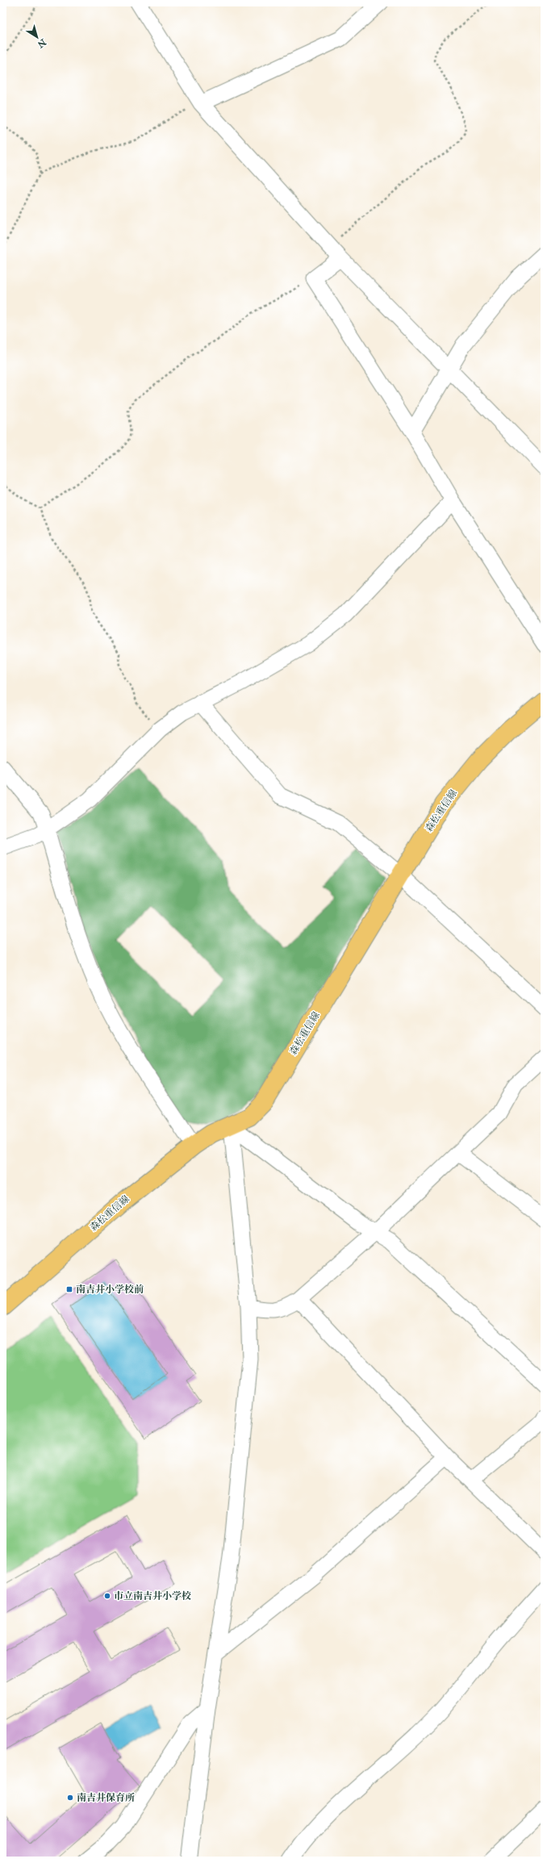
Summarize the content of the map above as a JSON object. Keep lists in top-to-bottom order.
{
  "streets": {
    "main road": ["森松重信線"]
  },
  "places": {
    "transit": ["南吉井小学校前"],
    "other": ["市立南吉井小学校", "南吉井保育所"]
  },
  "north": "bottom right"
}
